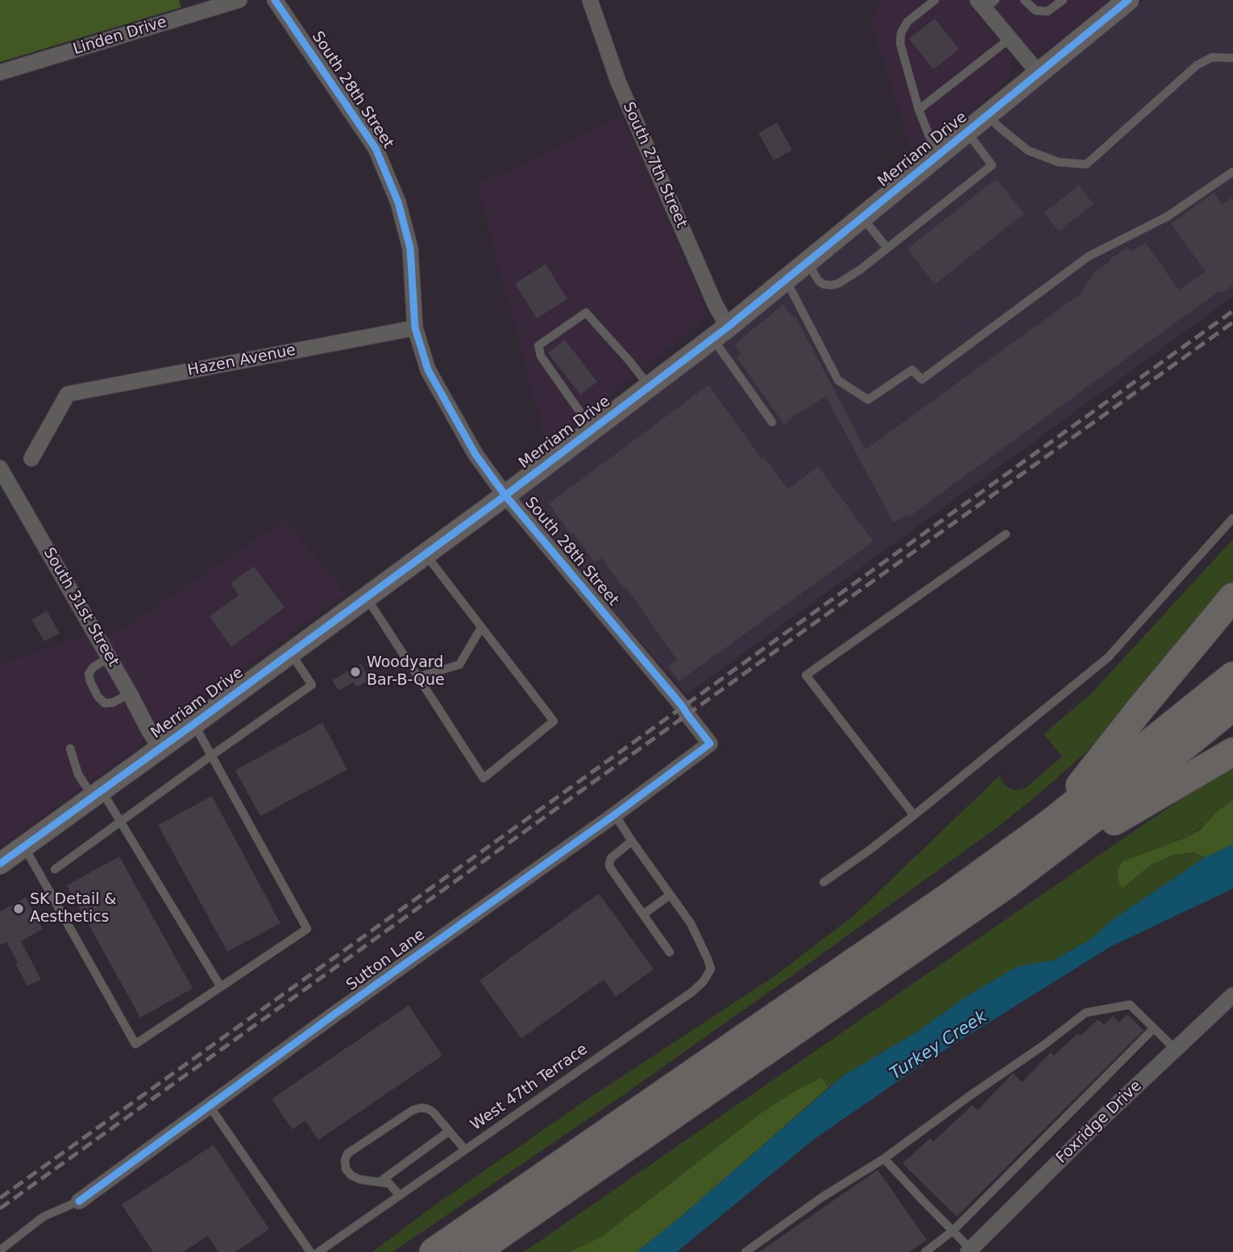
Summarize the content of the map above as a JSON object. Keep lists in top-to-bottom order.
{
  "streets": {
    "main road": ["Merriam Drive"],
    "street": [
      "Linden Drive",
      "South 28th Street",
      "South 27th Street",
      "Hazen Avenue",
      "South 31st Street",
      "Sutton Lane",
      "Foxridge Drive"
    ],
    "lane": ["West 47th Terrace"]
  },
  "crossings": [
    ["South 28th Street", "Merriam Drive"],
    ["South 28th Street", "Hazen Avenue"],
    ["South 28th Street", "Sutton Lane"],
    ["Merriam Drive", "South 27th Street"],
    ["Merriam Drive", "South 31st Street"]
  ],
  "water": ["Turkey Creek"],
  "places": ["Woodyard Bar-B-Que", "SK Detail & Aesthetics"]
}
